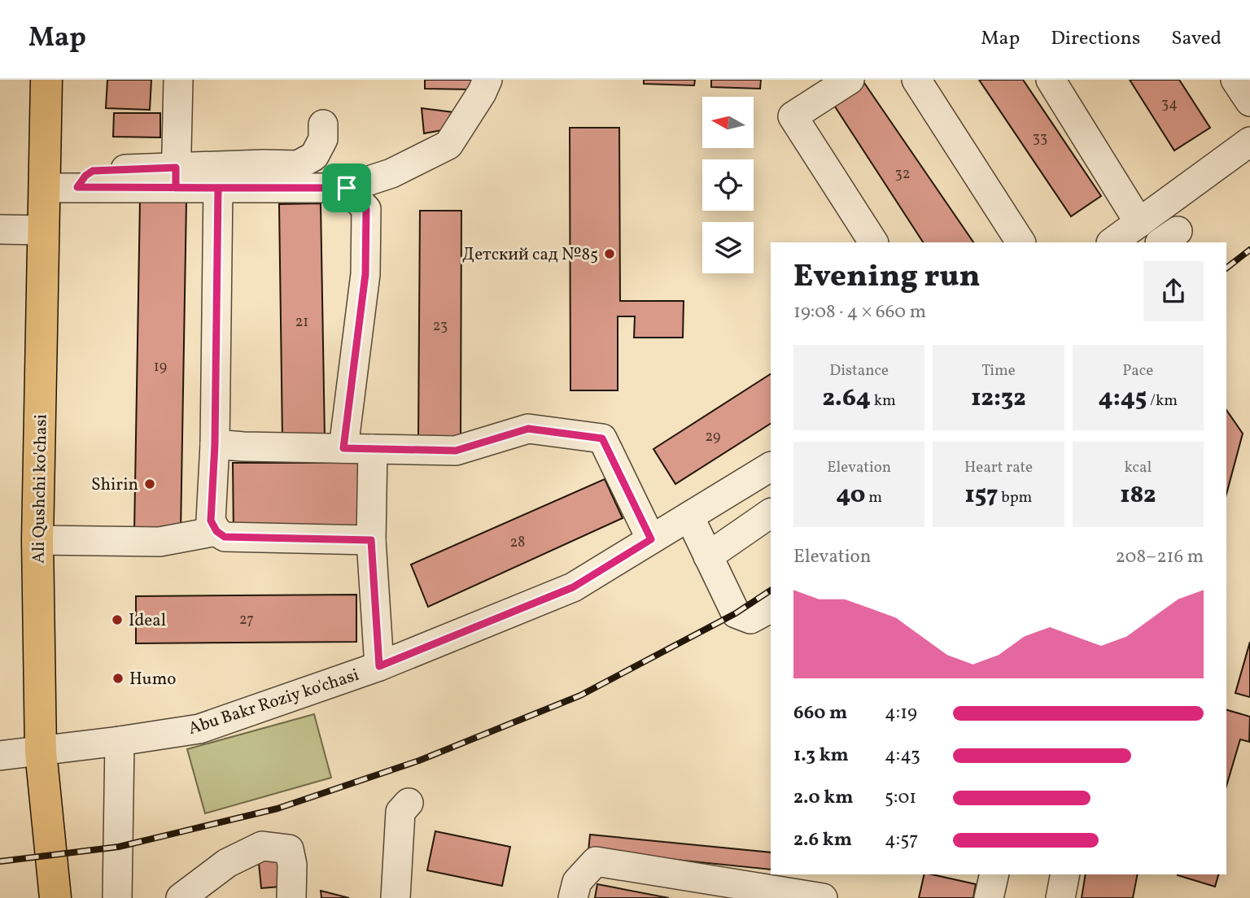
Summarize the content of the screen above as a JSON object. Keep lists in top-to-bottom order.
{
  "streets": {
    "main road": ["Ali Qushchi ko'chasi"],
    "street": ["Abu Bakr Roziy ko'chasi"]
  },
  "crossings": [
    ["Ali Qushchi ko'chasi", "Abu Bakr Roziy ko'chasi"]
  ],
  "places": [
    "Детский сад №85",
    "Shirin",
    "Ideal",
    "Humo"
  ],
  "house_numbers": [
    "34",
    "33",
    "32",
    "21",
    "23",
    "19",
    "29",
    "28",
    "27"
  ],
  "north": "left",
  "page": {
    "header": "Map",
    "nav": ["Map", "Directions", "Saved"],
    "heading": ["Evening run", "19:08 · 4 × 660 m"],
    "stats": [
      ["Distance", "2.64 km"],
      ["Time", "12:32"],
      ["Pace", "4:45 /km"],
      ["Elevation", "40 m"],
      ["Heart rate", "157 bpm"],
      ["kcal", "182"]
    ],
    "chart": ["Elevation", "208–216 m"],
    "list": [
      {
        "name": "660 m",
        "note": "4:19"
      },
      {
        "name": "1.3 km",
        "note": "4:43"
      },
      {
        "name": "2.0 km",
        "note": "5:01"
      },
      {
        "name": "2.6 km",
        "note": "4:57"
      }
    ]
  }
}
